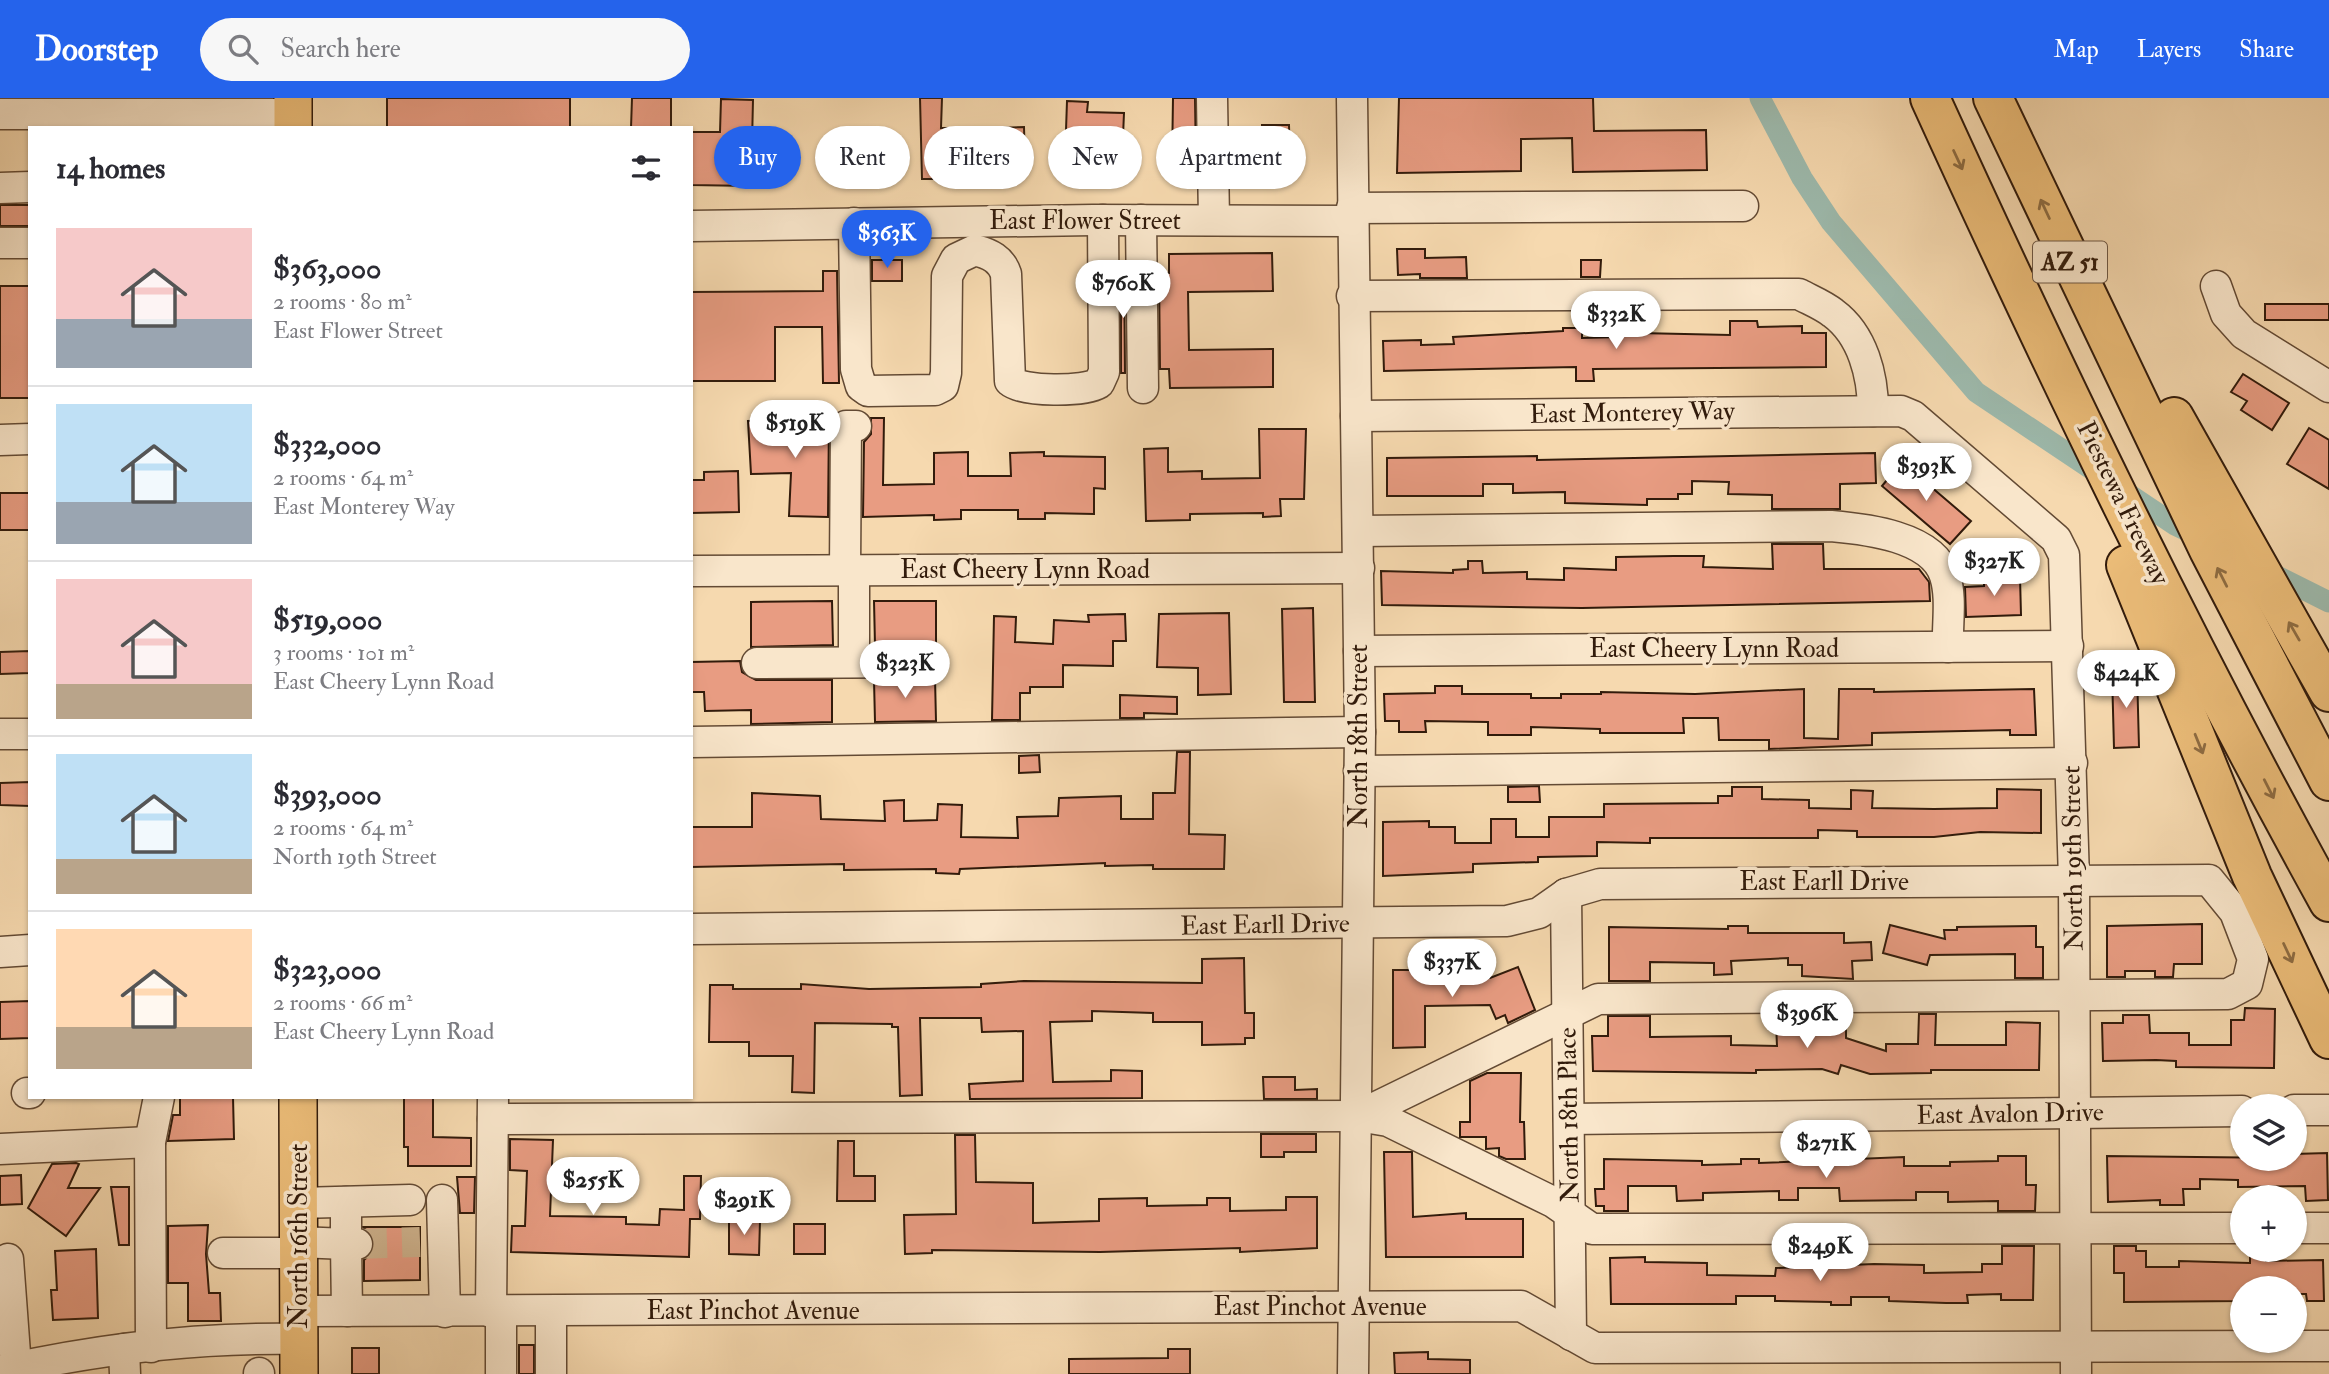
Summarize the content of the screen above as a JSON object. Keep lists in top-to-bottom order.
{
  "streets": {
    "highway": ["AZ 51", "Piestewa Freeway"],
    "main road": ["North 16th Street"],
    "street": [
      "East Flower Street",
      "East Monterey Way",
      "East Cheery Lynn Road",
      "North 18th Street",
      "North 19th Street",
      "East Earll Drive",
      "East Avalon Drive",
      "North 18th Place",
      "East Pinchot Avenue"
    ]
  },
  "crossings": [
    ["East Flower Street", "North 18th Street"],
    ["East Monterey Way", "North 18th Street"],
    ["East Monterey Way", "North 19th Street"],
    ["East Cheery Lynn Road", "North 18th Street"],
    ["East Cheery Lynn Road", "North 19th Street"],
    ["North 18th Street", "East Earll Drive"],
    ["North 18th Street", "East Pinchot Avenue"],
    ["North 19th Street", "East Earll Drive"],
    ["North 19th Street", "East Avalon Drive"],
    ["North 19th Street", "East Pinchot Avenue"],
    ["East Earll Drive", "North 18th Place"],
    ["East Avalon Drive", "North 18th Place"],
    ["North 18th Place", "East Pinchot Avenue"],
    ["North 16th Street", "East Pinchot Avenue"]
  ],
  "page": {
    "header": "Doorstep",
    "search": "Search here",
    "nav": ["Map", "Layers", "Share"],
    "chip": [
      "Buy",
      "Rent",
      "Filters",
      "New",
      "Apartment"
    ],
    "heading": "14 homes",
    "price": [
      "$363K",
      "$760K",
      "$332K",
      "$519K",
      "$393K",
      "$327K",
      "$323K",
      "$424K",
      "$337K",
      "$396K",
      "$271K",
      "$255K",
      "$291K",
      "$249K"
    ],
    "list": [
      {
        "name": "$363,000",
        "note": "2 rooms · 80 m² · East Flower Street"
      },
      {
        "name": "$332,000",
        "note": "2 rooms · 64 m² · East Monterey Way"
      },
      {
        "name": "$519,000",
        "note": "3 rooms · 101 m² · East Cheery Lynn Road"
      },
      {
        "name": "$393,000",
        "note": "2 rooms · 64 m² · North 19th Street"
      },
      {
        "name": "$323,000",
        "note": "2 rooms · 66 m² · East Cheery Lynn Road"
      }
    ],
    "map_buttons": ["+", "−"]
  }
}
